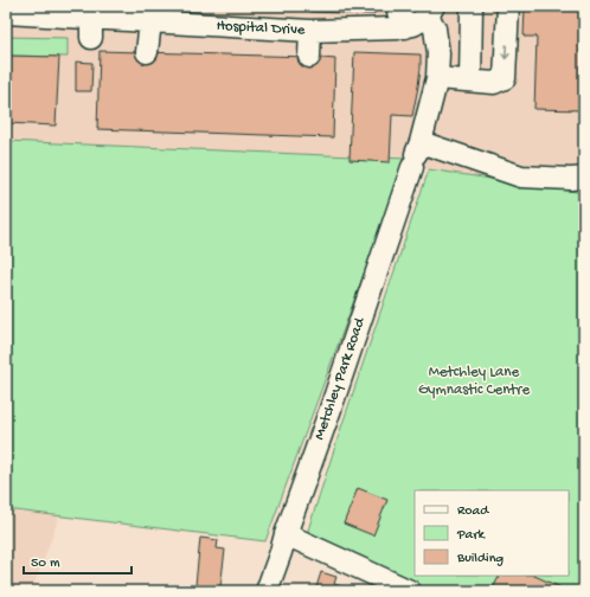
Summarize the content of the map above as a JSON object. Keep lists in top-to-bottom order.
{
  "streets": {
    "street": ["Hospital Drive", "Metchley Park Road"]
  },
  "crossings": [
    ["Hospital Drive", "Metchley Park Road"]
  ],
  "parks": ["Metchley Lane Gymnastic Centre"],
  "legend": ["Road", "Park", "Building"],
  "scale_bar": "50 m"
}
